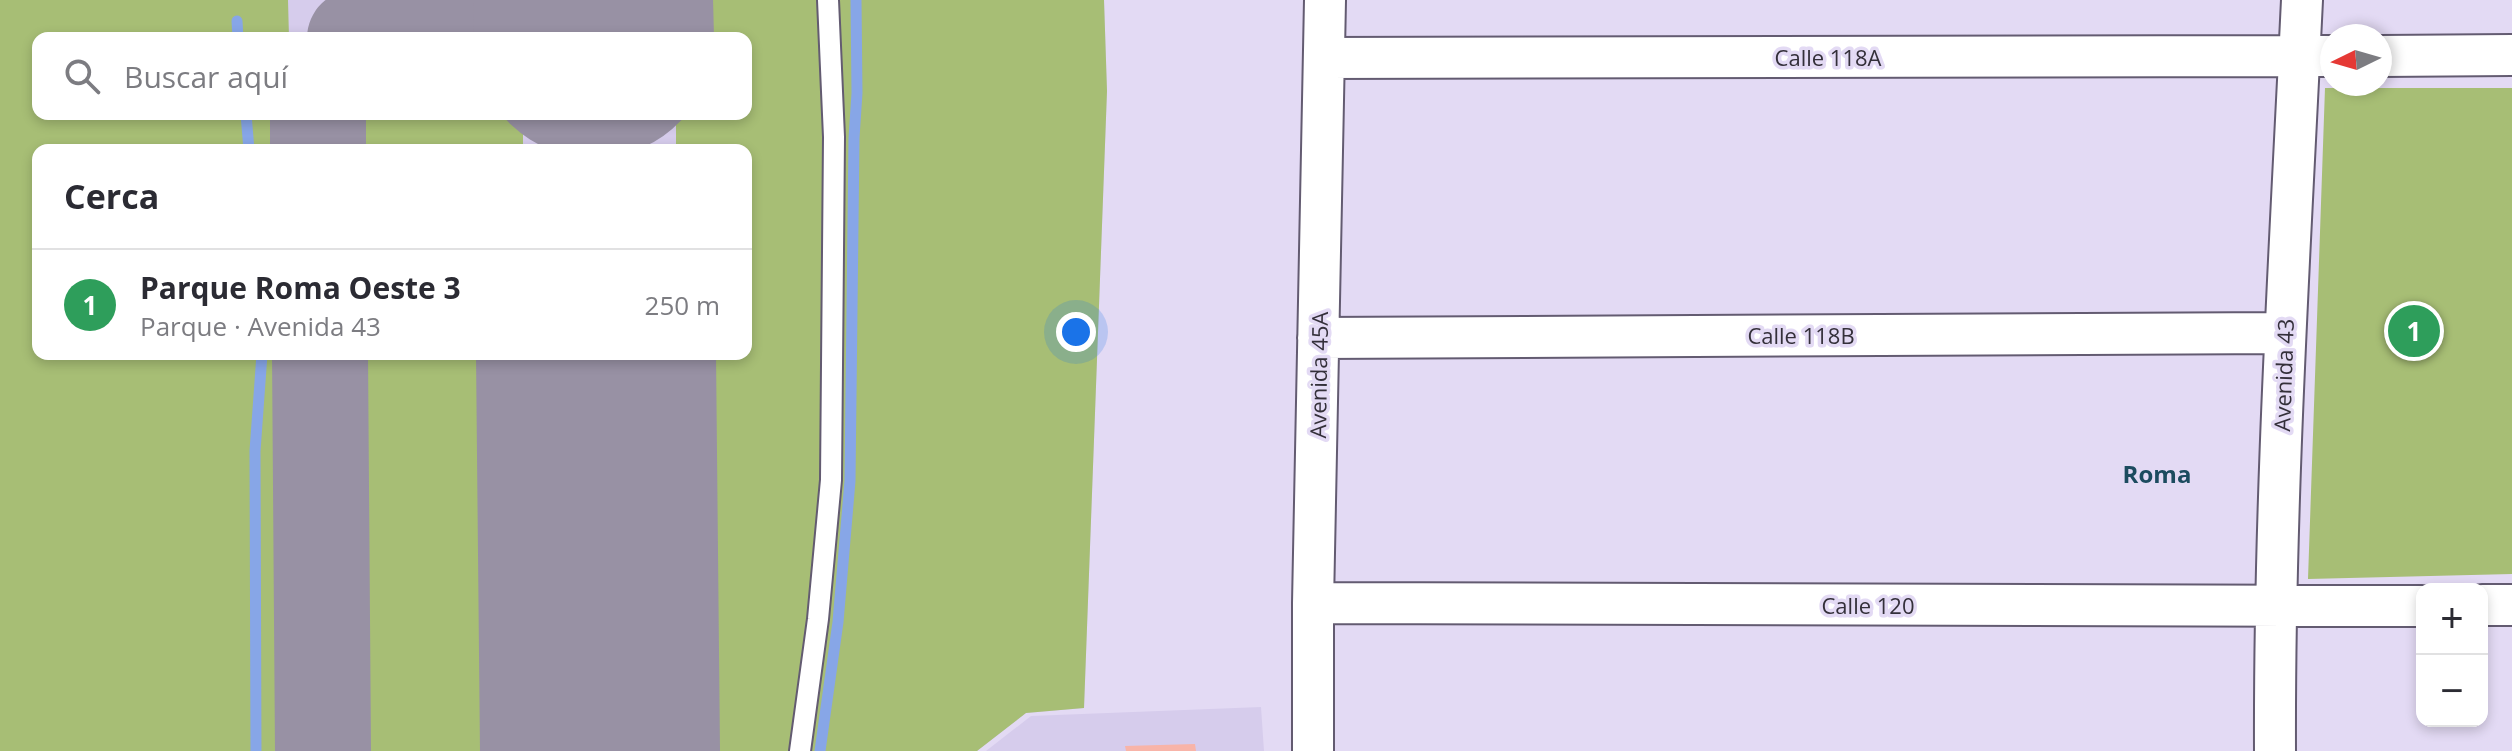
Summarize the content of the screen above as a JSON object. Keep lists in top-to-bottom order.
{
  "streets": {
    "street": [
      "Calle 118A",
      "Calle 118B",
      "Avenida 45A",
      "Avenida 43",
      "Calle 120"
    ]
  },
  "crossings": [
    ["Calle 118A", "Avenida 45A"],
    ["Calle 118A", "Avenida 43"],
    ["Calle 118B", "Avenida 45A"],
    ["Calle 118B", "Avenida 43"],
    ["Avenida 45A", "Calle 120"],
    ["Avenida 43", "Calle 120"]
  ],
  "districts": ["Roma"],
  "north": "left",
  "page": {
    "search": "Buscar aquí",
    "heading": "Cerca",
    "list": [
      {
        "mark": "1",
        "name": "Parque Roma Oeste 3",
        "note": "Parque · Avenida 43",
        "value": "250 m"
      }
    ],
    "pins": "1",
    "map_buttons": ["+", "−"]
  }
}
